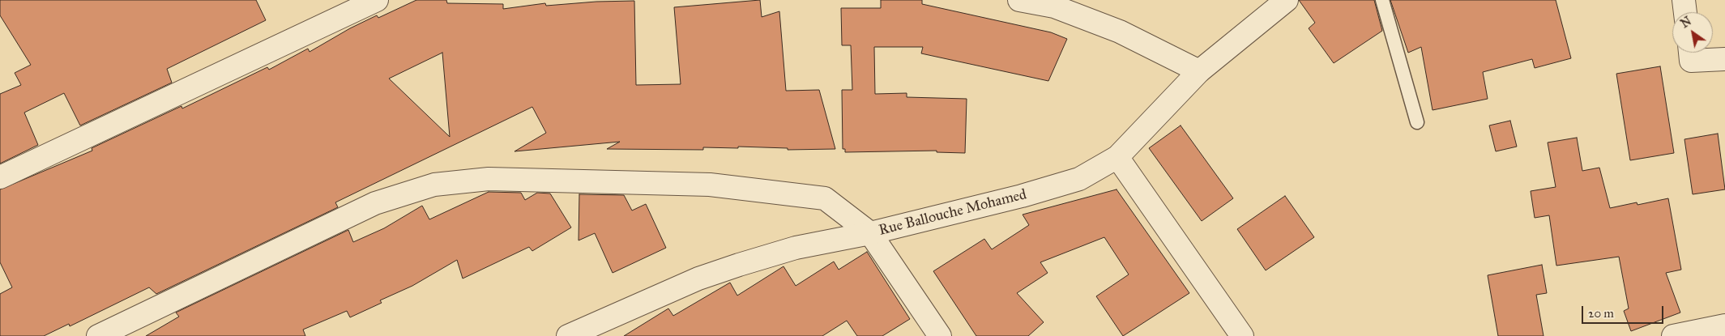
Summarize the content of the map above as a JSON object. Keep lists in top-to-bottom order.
{
  "streets": {
    "street": ["Rue Ballouche Mohamed"]
  },
  "scale_bar": "20 m",
  "north": "top left"
}
